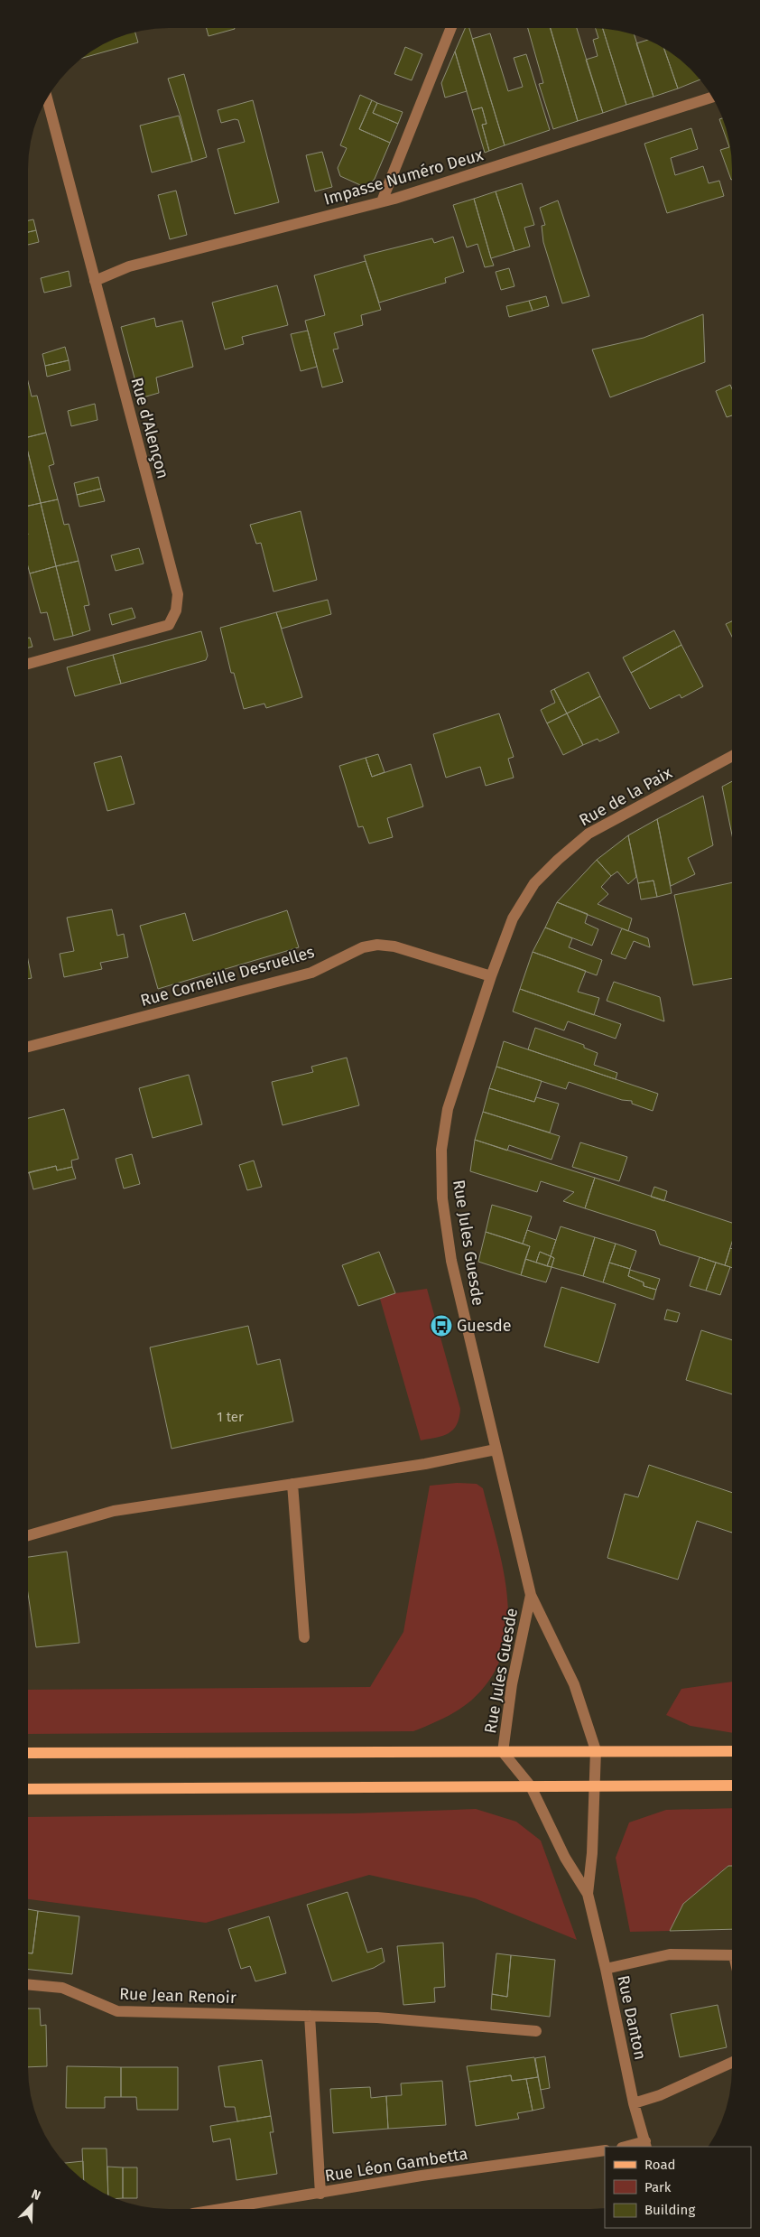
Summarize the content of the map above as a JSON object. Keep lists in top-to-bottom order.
{
  "streets": {
    "street": [
      "Impasse Numéro Deux",
      "Rue d'Alençon",
      "Rue de la Paix",
      "Rue Corneille Desruelles",
      "Rue Jules Guesde",
      "Rue Jean Renoir",
      "Rue Danton",
      "Rue Léon Gambetta"
    ]
  },
  "crossings": [
    ["Impasse Numéro Deux", "Rue d'Alençon"],
    ["Rue de la Paix", "Rue Corneille Desruelles"],
    ["Rue de la Paix", "Rue Jules Guesde"],
    ["Rue Corneille Desruelles", "Rue Jules Guesde"],
    ["Rue Jules Guesde", "Rue Danton"]
  ],
  "places": {
    "bus stop": ["Guesde"]
  },
  "house_numbers": ["1 ter"],
  "legend": ["Road", "Park", "Building"],
  "north": "top right"
}
